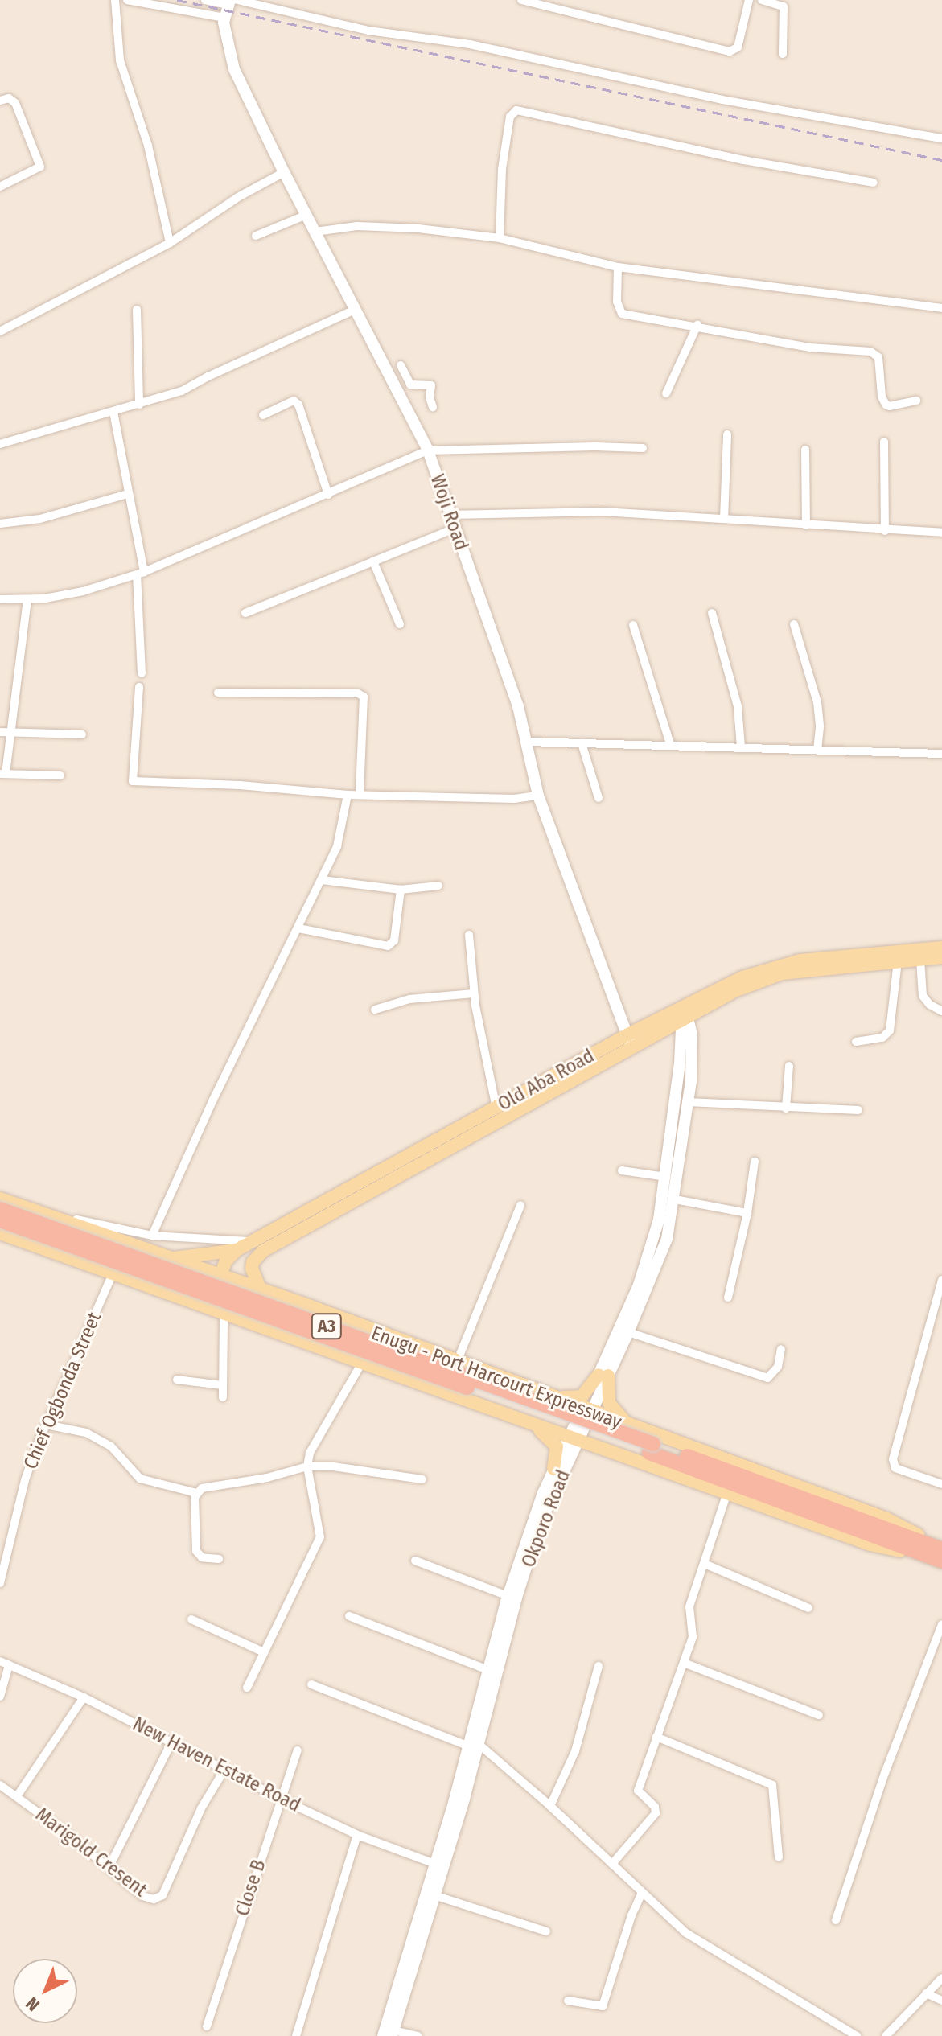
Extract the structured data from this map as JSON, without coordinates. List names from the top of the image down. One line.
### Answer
{"streets":{"highway":["A3","Enugu - Port Harcourt Expressway"],"main road":["Woji Road","Old Aba Road","Okporo Road"],"street":["Chief Ogbonda Street","New Haven Estate Road","Marigold Cresent","Close B"]},"crossings":[["Woji Road","Old Aba Road"],["Old Aba Road","Okporo Road"],["Okporo Road","New Haven Estate Road"],["New Haven Estate Road","Marigold Cresent"],["New Haven Estate Road","Close B"]],"north":"bottom left"}
